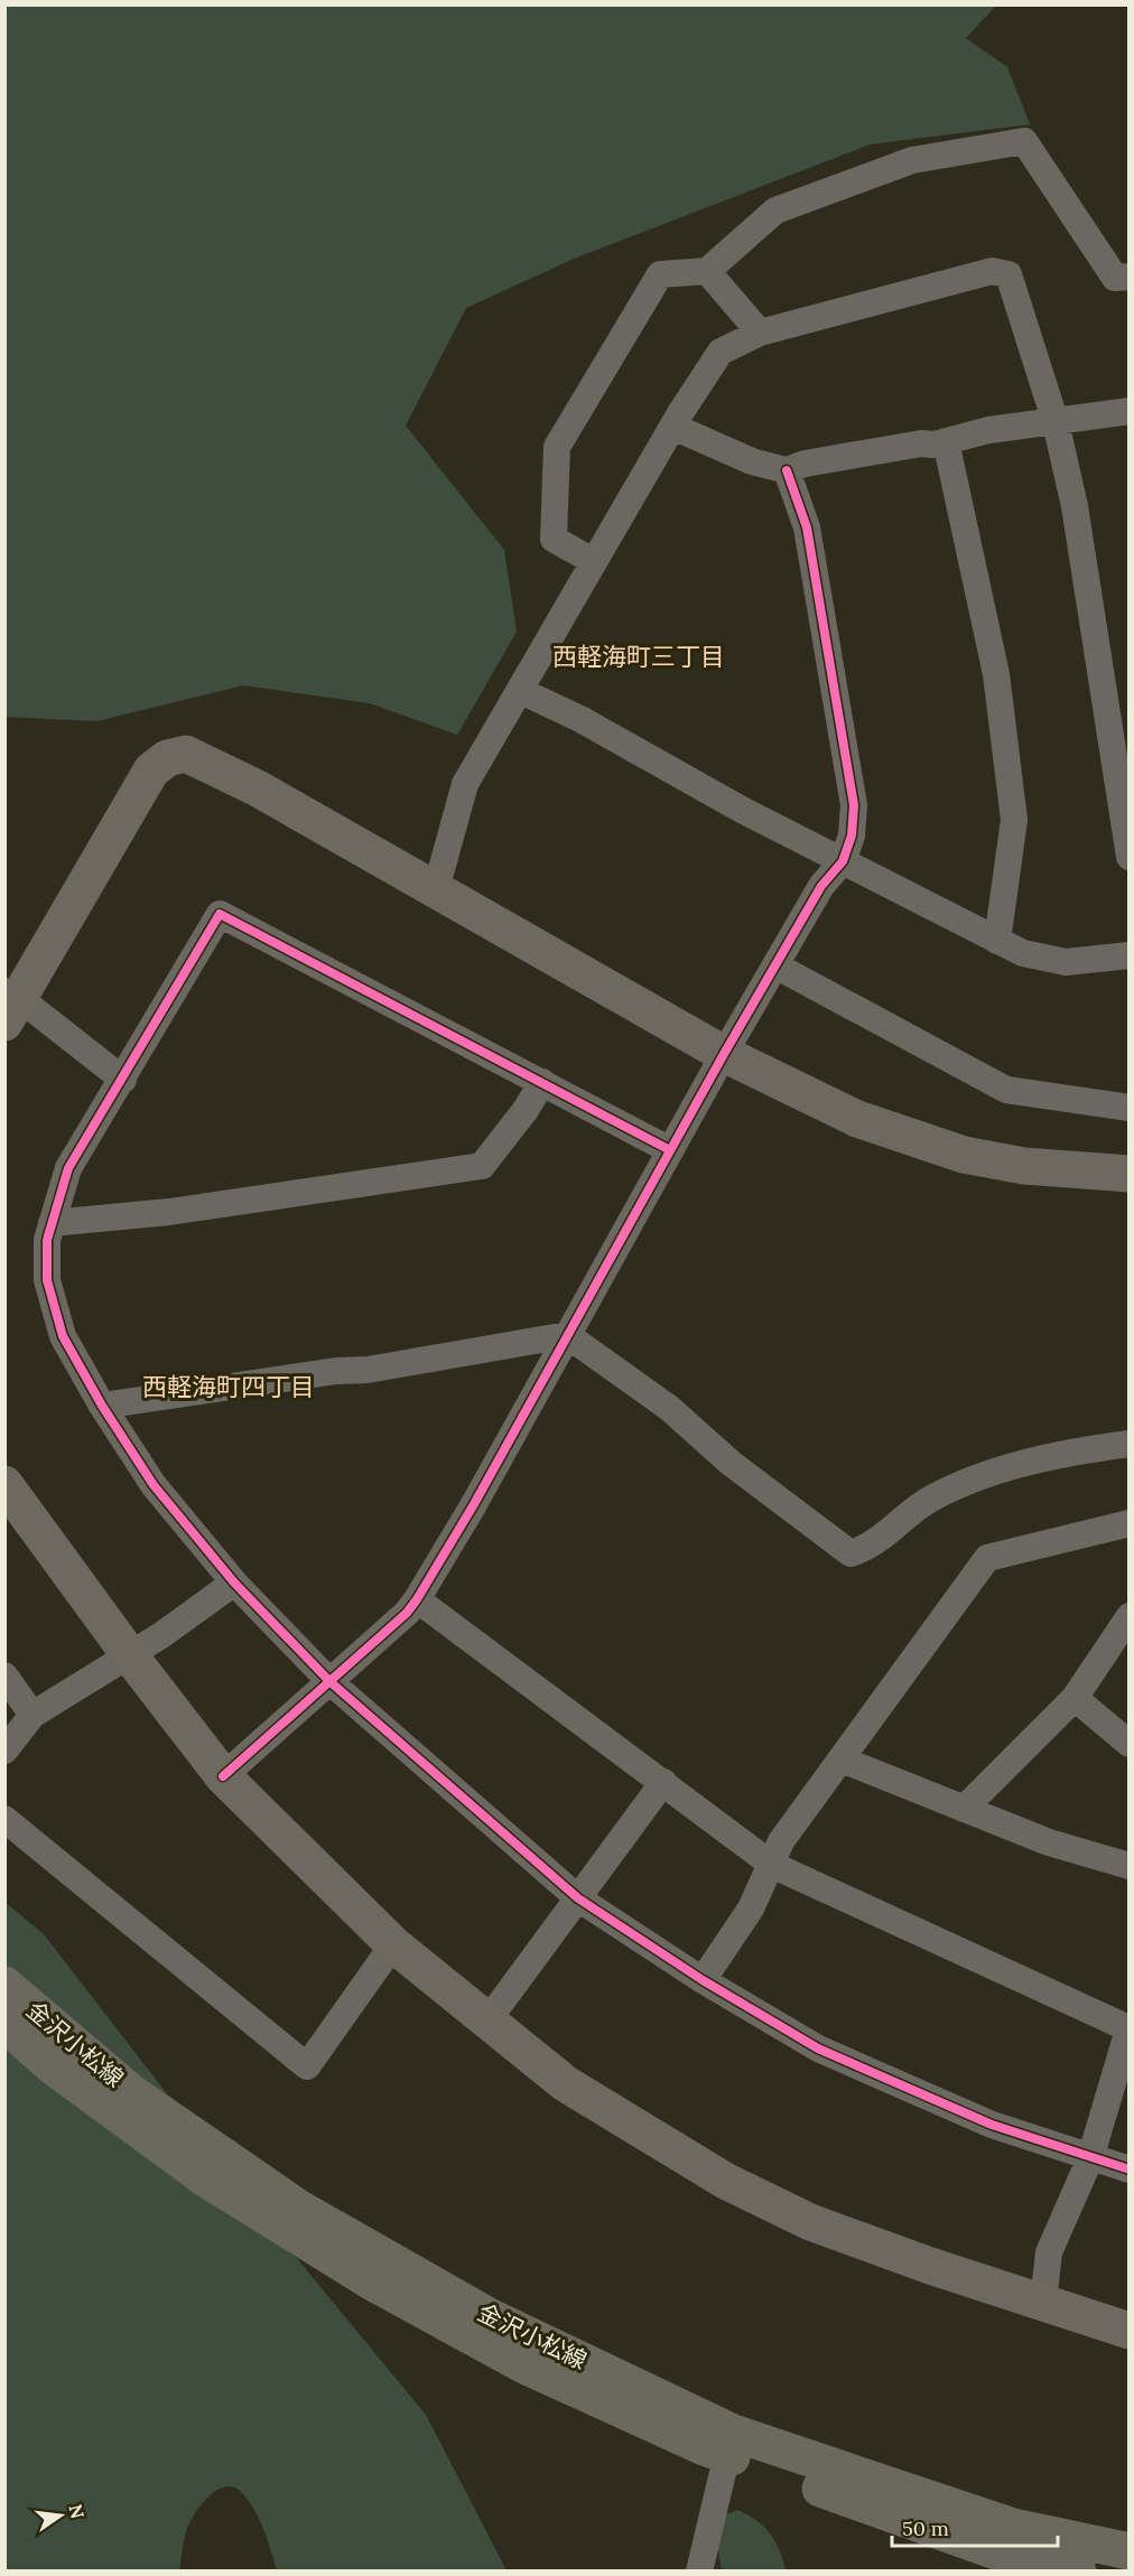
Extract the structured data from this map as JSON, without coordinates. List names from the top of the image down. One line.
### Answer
{"streets":{"main road":["金沢小松線"]},"districts":["西軽海町三丁目","西軽海町四丁目"],"scale_bar":"50 m","north":"right"}
